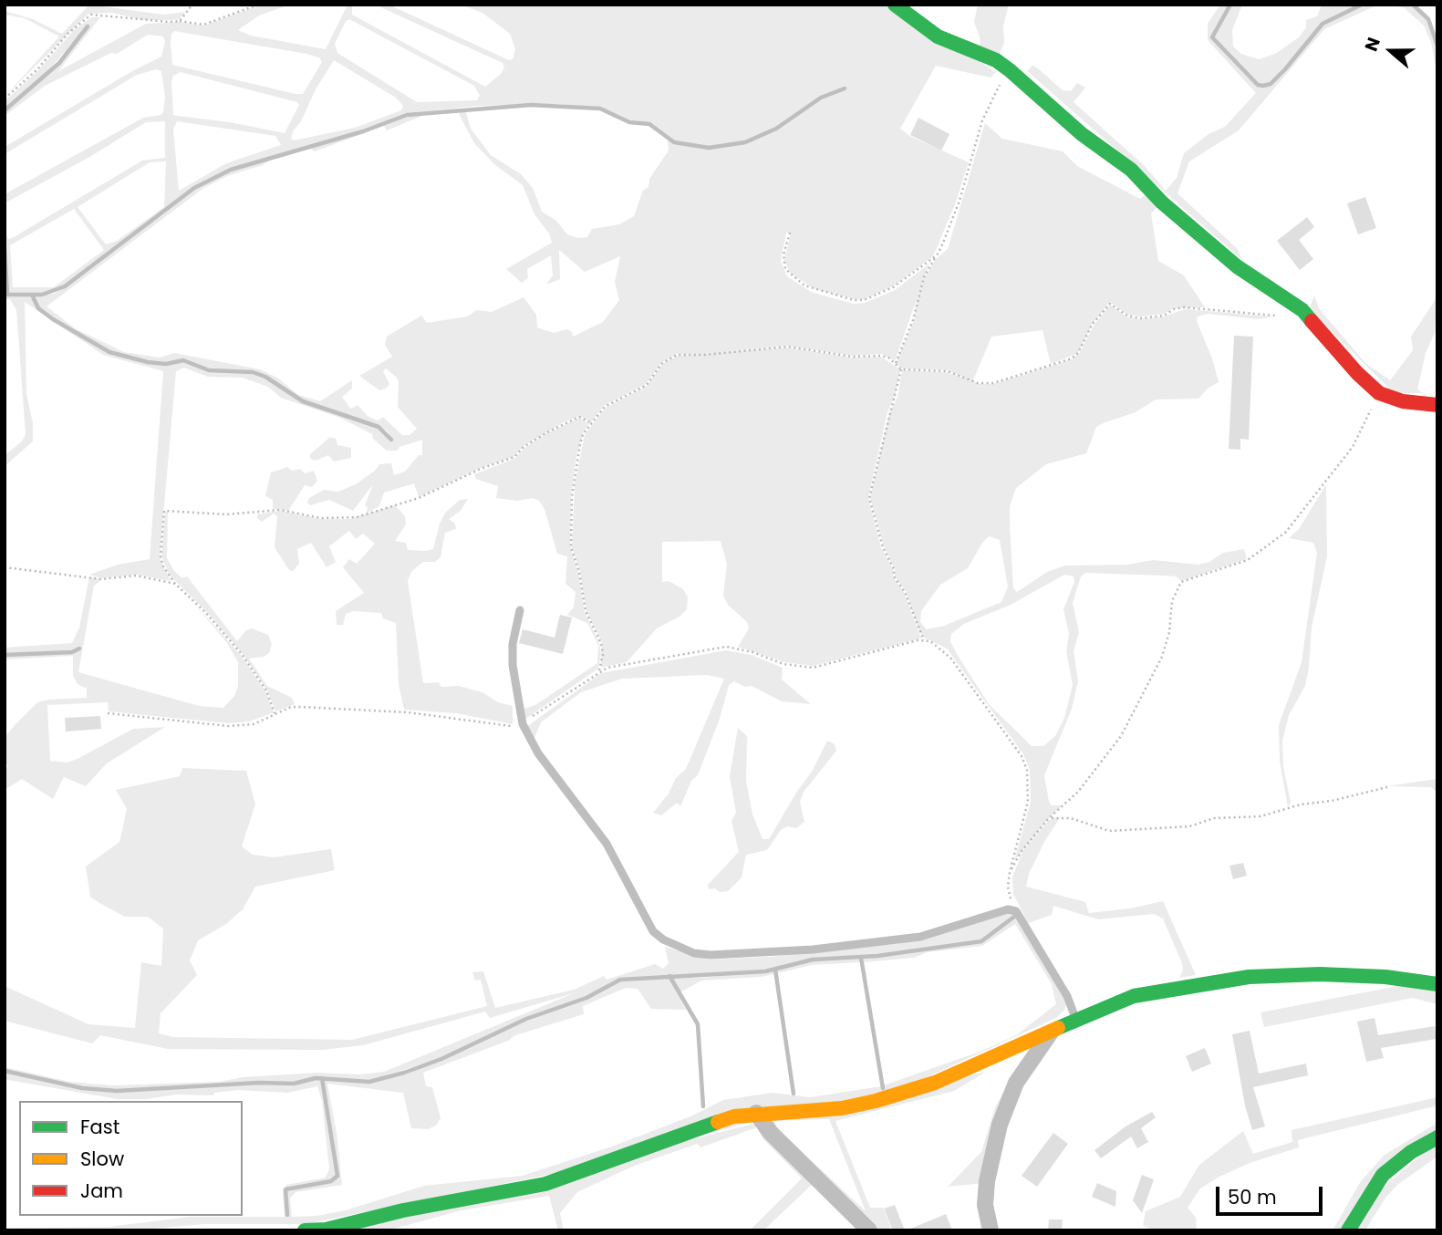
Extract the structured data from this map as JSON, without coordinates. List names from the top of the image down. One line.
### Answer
{"legend":["Fast","Slow","Jam"],"scale_bar":"50 m","north":"left"}
